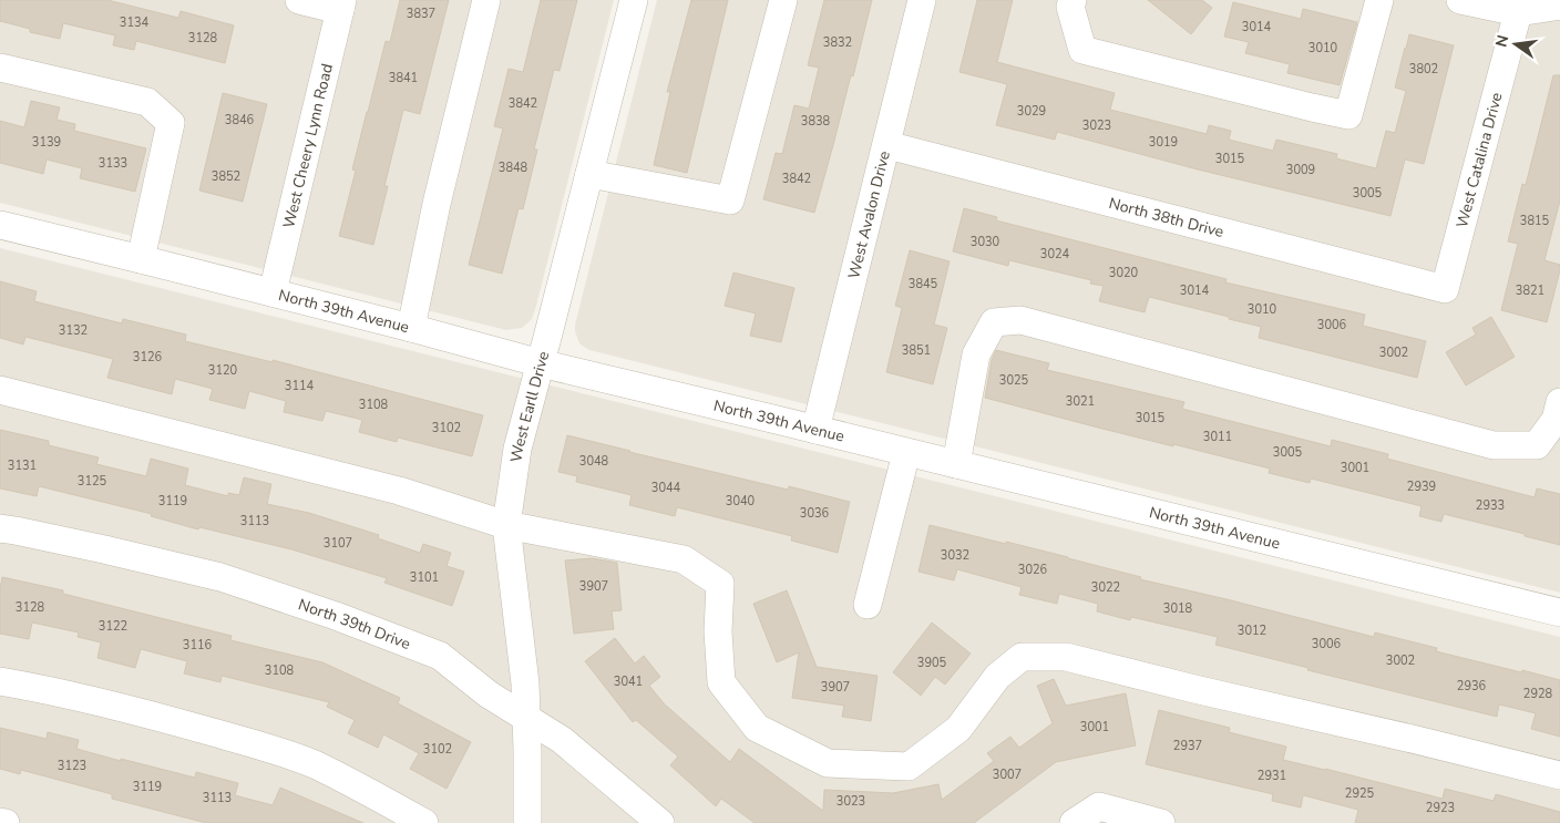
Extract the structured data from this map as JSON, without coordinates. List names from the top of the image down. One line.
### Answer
{"streets":{"street":["West Cheery Lynn Road","West Catalina Drive","West Avalon Drive","North 38th Drive","North 39th Avenue","West Earll Drive","North 39th Drive"]},"crossings":[["West Cheery Lynn Road","North 39th Avenue"],["West Catalina Drive","North 38th Drive"],["West Avalon Drive","North 38th Drive"],["West Avalon Drive","North 39th Avenue"],["North 39th Avenue","West Earll Drive"],["West Earll Drive","North 39th Drive"]],"house_numbers":["3837","3134","3014","3128","3832","3010","3802","3841","3842","3029","3846","3838","3023","3139","3019","3015","3133","3848","3009","3852","3842","3005","3815","3030","3024","3020","3845","3014","3821","3010","3006","3132","3851","3002","3126","3120","3025","3114","3021","3108","3015","3102","3011","3005","3048","3131","3001","3125","2939","3044","3119","3040","2933","3036","3113","3107","3032","3026","3101","3907","3022","3128","3018","3122","3012","3006","3116","3002","3905","3108","3041","2936","3907","2928","3001","2937","3102","3123","3007","2931","3119","2925","3113","3023","2923"],"north":"left"}
